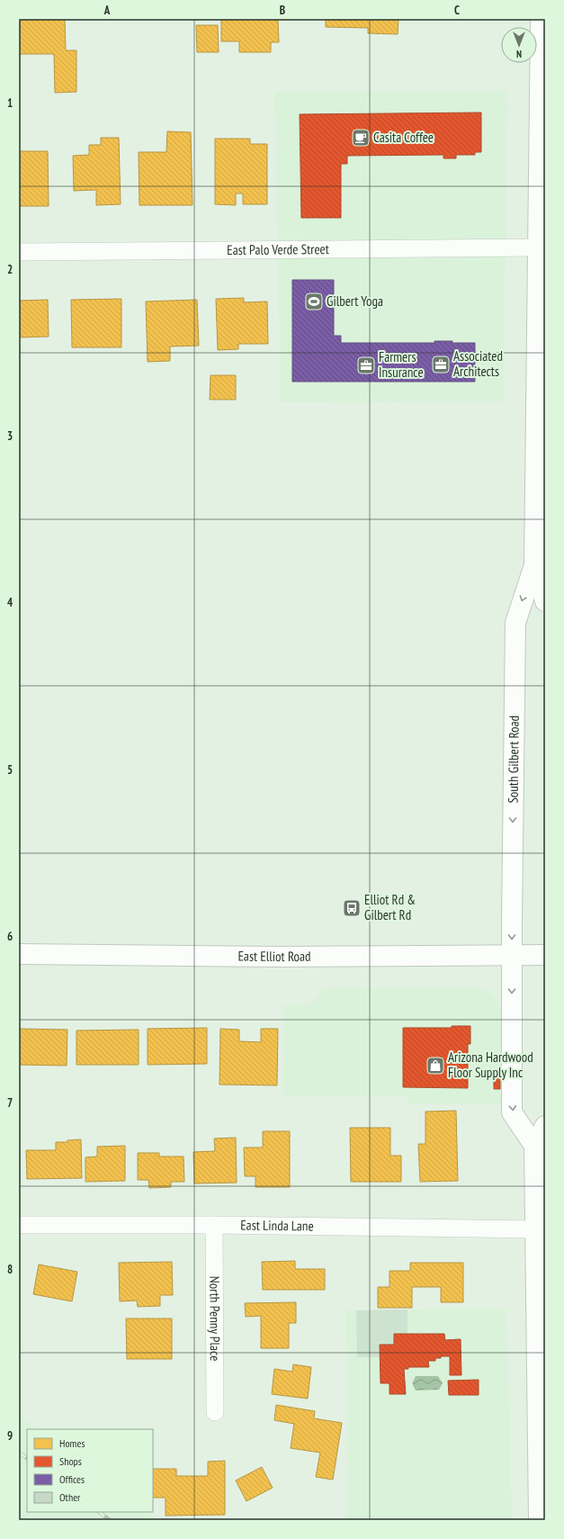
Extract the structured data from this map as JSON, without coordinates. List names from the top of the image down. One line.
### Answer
{"streets":{"main road":["South Gilbert Road","East Elliot Road"],"street":["East Palo Verde Street","East Linda Lane","North Penny Place"]},"crossings":[["East Palo Verde Street","South Gilbert Road"],["South Gilbert Road","East Elliot Road"],["East Linda Lane","North Penny Place"]],"one_way":["South Gilbert Road"],"places":{"cafe":["Casita Coffee"],"sports":["Gilbert Yoga"],"office":["Associated Architects","Farmers Insurance"],"bus stop":["Elliot Rd & Gilbert Rd"],"shop":["Arizona Hardwood Floor Supply Inc"]},"legend":["Homes","Shops","Offices","Other"],"north":"bottom","grid":{"columns":["A","B","C"],"rows":["1","2","3","4","5","6","7","8","9"]}}
